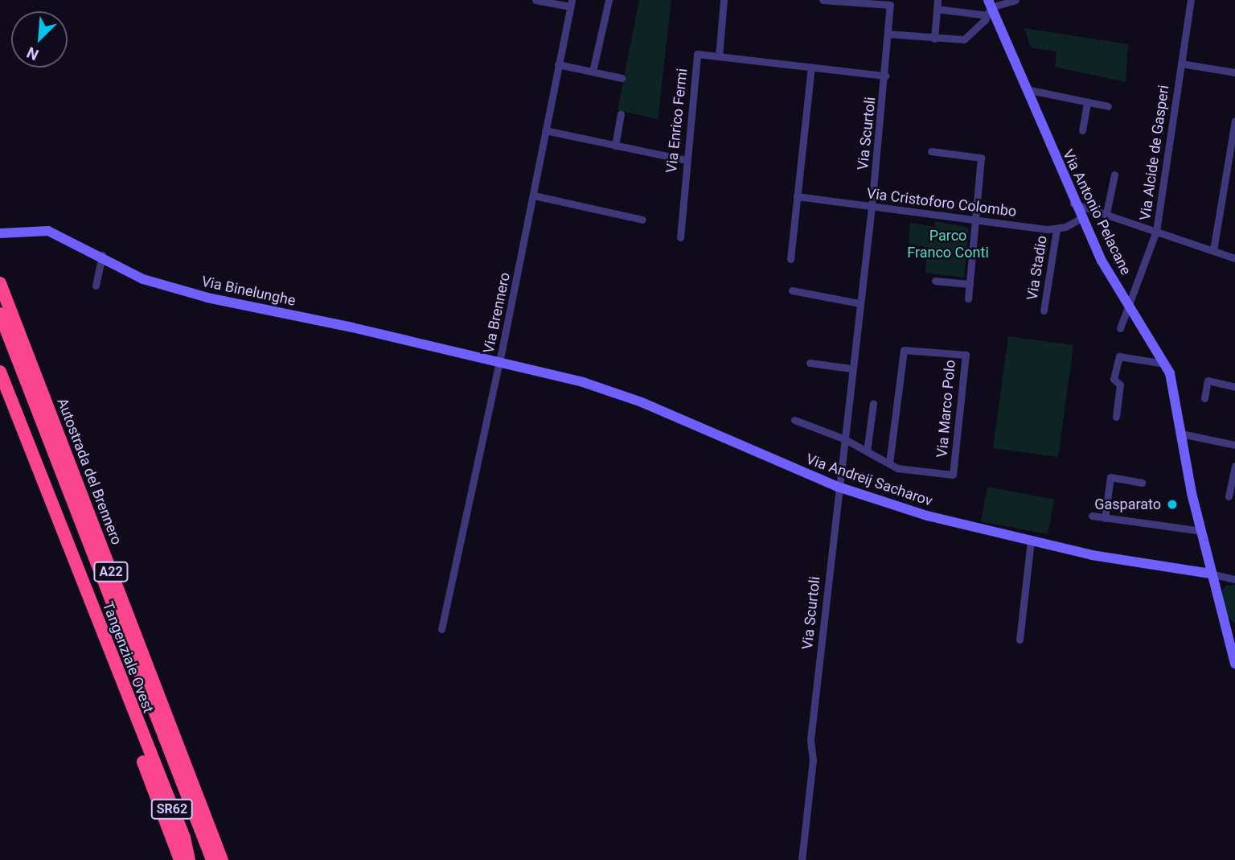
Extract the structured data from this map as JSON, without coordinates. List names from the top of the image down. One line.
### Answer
{"streets":{"highway":["Autostrada del Brennero","A22","Tangenziale Ovest","SR62"],"street":["Via Enrico Fermi","Via Scurtoli","Via Alcide de Gasperi","Via Cristoforo Colombo","Via Antonio Pelacane","Via Stadio","Via Binelunghe","Via Brennero","Via Marco Polo","Via Andreij Sacharov"]},"crossings":[["Via Enrico Fermi","Via Scurtoli"],["Via Scurtoli","Via Cristoforo Colombo"],["Via Scurtoli","Via Marco Polo"],["Via Scurtoli","Via Andreij Sacharov"],["Via Alcide de Gasperi","Via Antonio Pelacane"],["Via Cristoforo Colombo","Via Stadio"],["Via Antonio Pelacane","Via Andreij Sacharov"],["Via Binelunghe","Via Brennero"],["Via Binelunghe","Via Andreij Sacharov"],["Via Brennero","Via Andreij Sacharov"]],"parks":["Parco Franco Conti"],"places":["Gasparato"],"north":"bottom left"}
